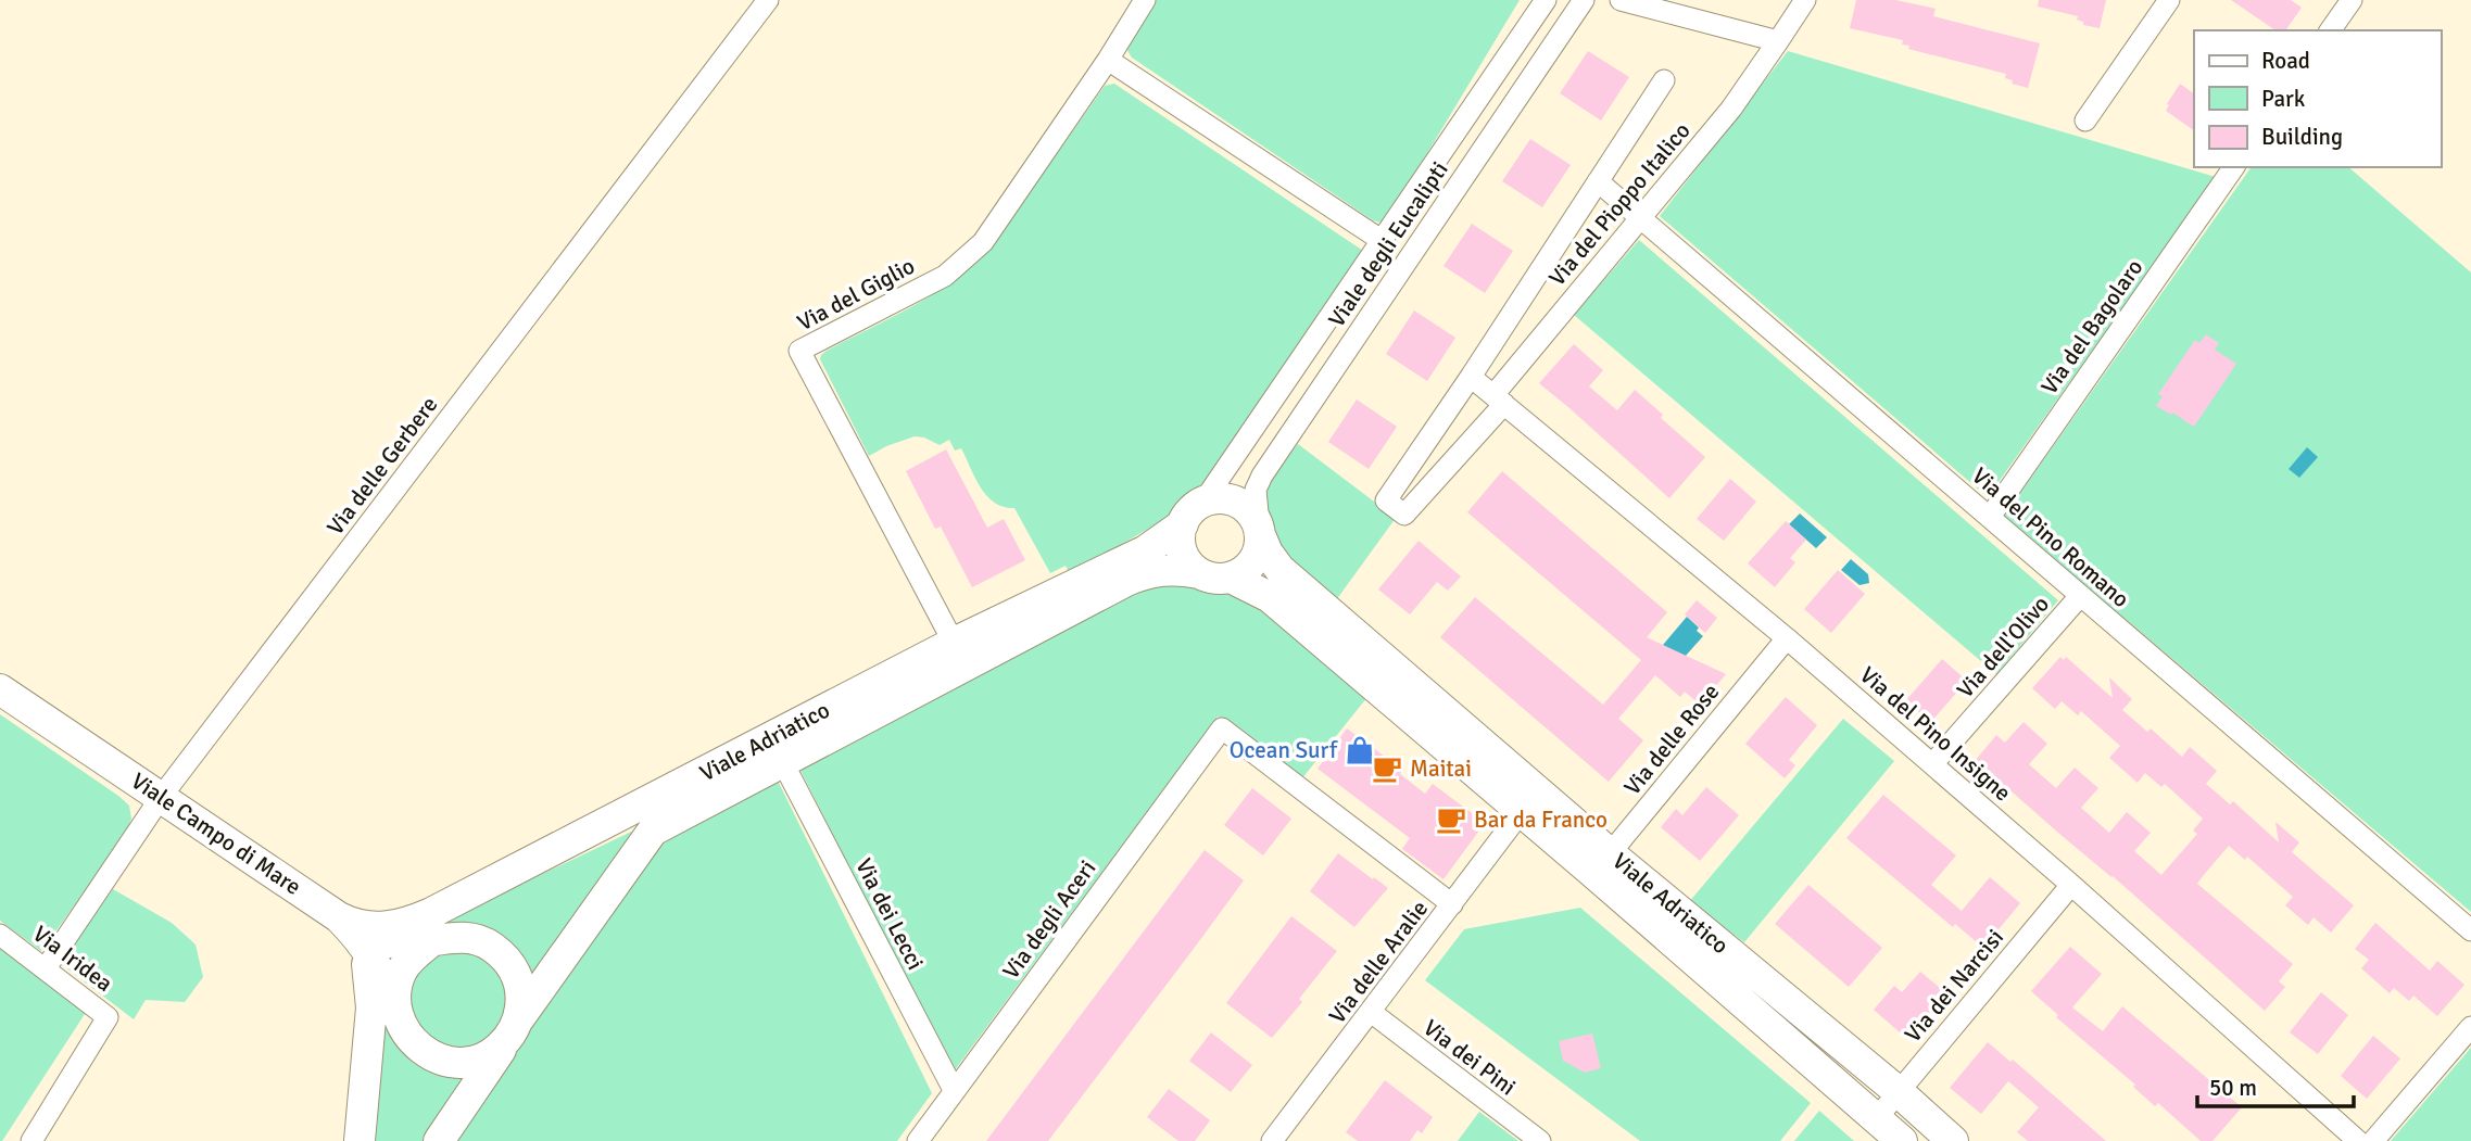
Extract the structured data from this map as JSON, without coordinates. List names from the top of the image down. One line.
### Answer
{"streets":{"street":["Via del Pioppo Italico","Viale degli Eucalipti","Via del Giglio","Via del Bagolaro","Via delle Gerbere","Via del Pino Romano","Via dell'Olivo","Via del Pino Insigne","Via delle Rose","Viale Adriatico","Viale Campo di Mare","Via dei Lecci","Via degli Aceri","Via Iridea","Via delle Aralie","Via dei Narcisi","Via dei Pini"]},"crossings":[["Via del Pioppo Italico","Via del Pino Romano"],["Via del Pioppo Italico","Via del Pino Insigne"],["Viale degli Eucalipti","Viale Adriatico"],["Via del Giglio","Viale Adriatico"],["Via del Bagolaro","Via del Pino Romano"],["Via delle Gerbere","Viale Campo di Mare"],["Via delle Gerbere","Via Iridea"],["Via del Pino Romano","Via dell'Olivo"],["Via dell'Olivo","Via del Pino Insigne"],["Via del Pino Insigne","Via delle Rose"],["Via del Pino Insigne","Via dei Narcisi"],["Via delle Rose","Viale Adriatico"],["Viale Adriatico","Viale Campo di Mare"],["Viale Adriatico","Via dei Lecci"],["Viale Adriatico","Via delle Aralie"],["Viale Adriatico","Via dei Narcisi"],["Via dei Lecci","Via degli Aceri"],["Via degli Aceri","Via delle Aralie"],["Via delle Aralie","Via dei Pini"]],"places":{"shop":["Ocean Surf"],"cafe":["Maitai","Bar da Franco"]},"legend":["Road","Park","Building"],"scale_bar":"50 m"}
